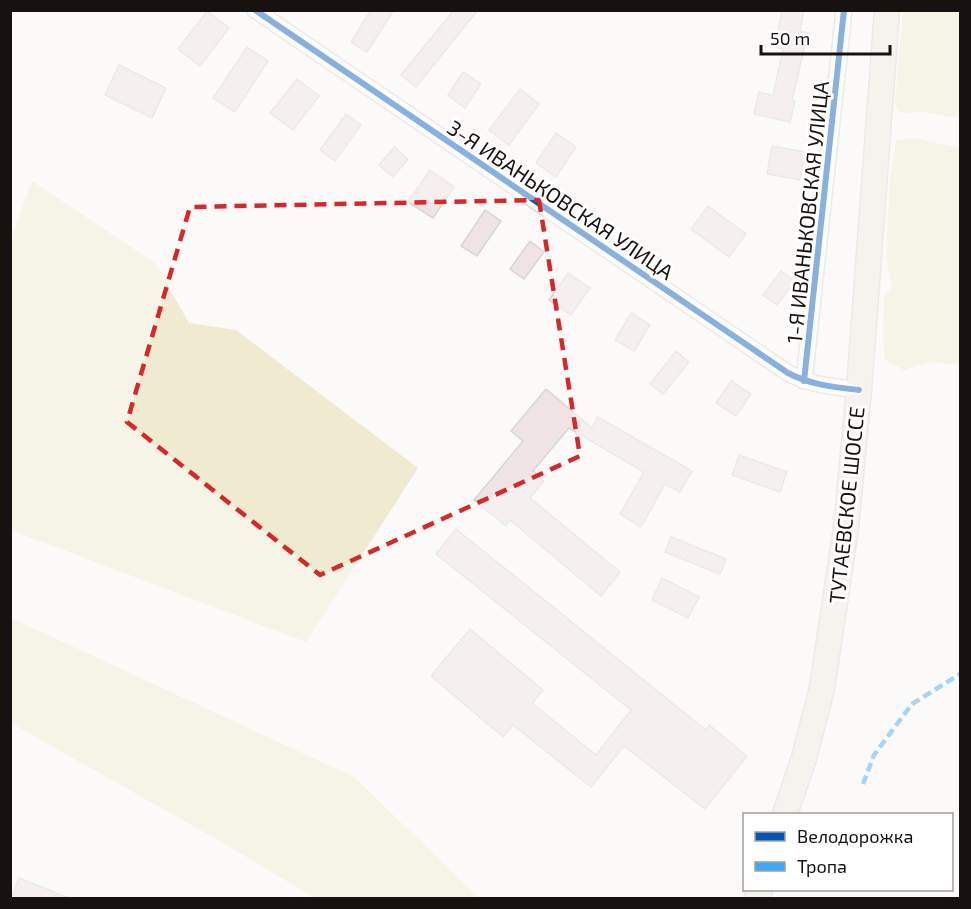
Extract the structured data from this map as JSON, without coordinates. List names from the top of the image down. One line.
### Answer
{"streets":{"main road":["ТУТАЕВСКОЕ ШОССЕ"],"street":["3-Я ИВАНЬКОВСКАЯ УЛИЦА","1-Я ИВАНЬКОВСКАЯ УЛИЦА"]},"crossings":[["3-Я ИВАНЬКОВСКАЯ УЛИЦА","1-Я ИВАНЬКОВСКАЯ УЛИЦА"],["3-Я ИВАНЬКОВСКАЯ УЛИЦА","ТУТАЕВСКОЕ ШОССЕ"]],"legend":["Велодорожка","Тропа"],"scale_bar":"50 m"}
